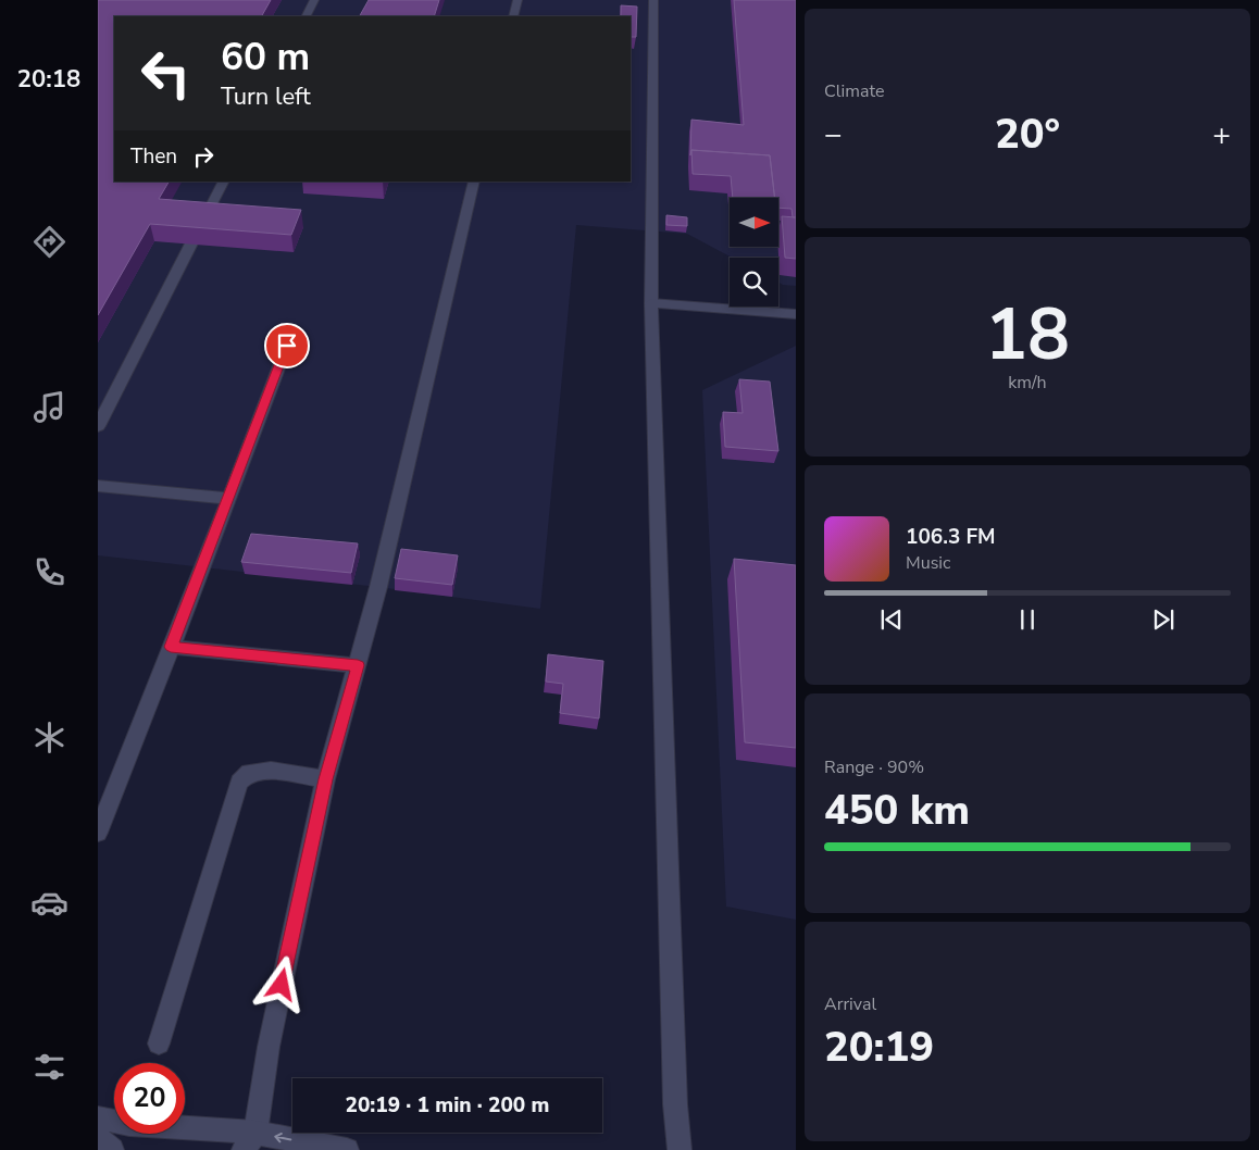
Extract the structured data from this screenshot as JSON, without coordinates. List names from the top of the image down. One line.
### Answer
{"north":"right","page":{"tabs":"20:18","tile":["Climate",["18","km/h"],["Range · 90%","450 km"],["Arrival","20:19"]],"turn":["60 m","Turn left"],"heat":["−","20°","+"],"then":"Then","song":["106.3 FM","Music"],"limit":"20","trip":"20:19 · 1 min · 200 m"}}
